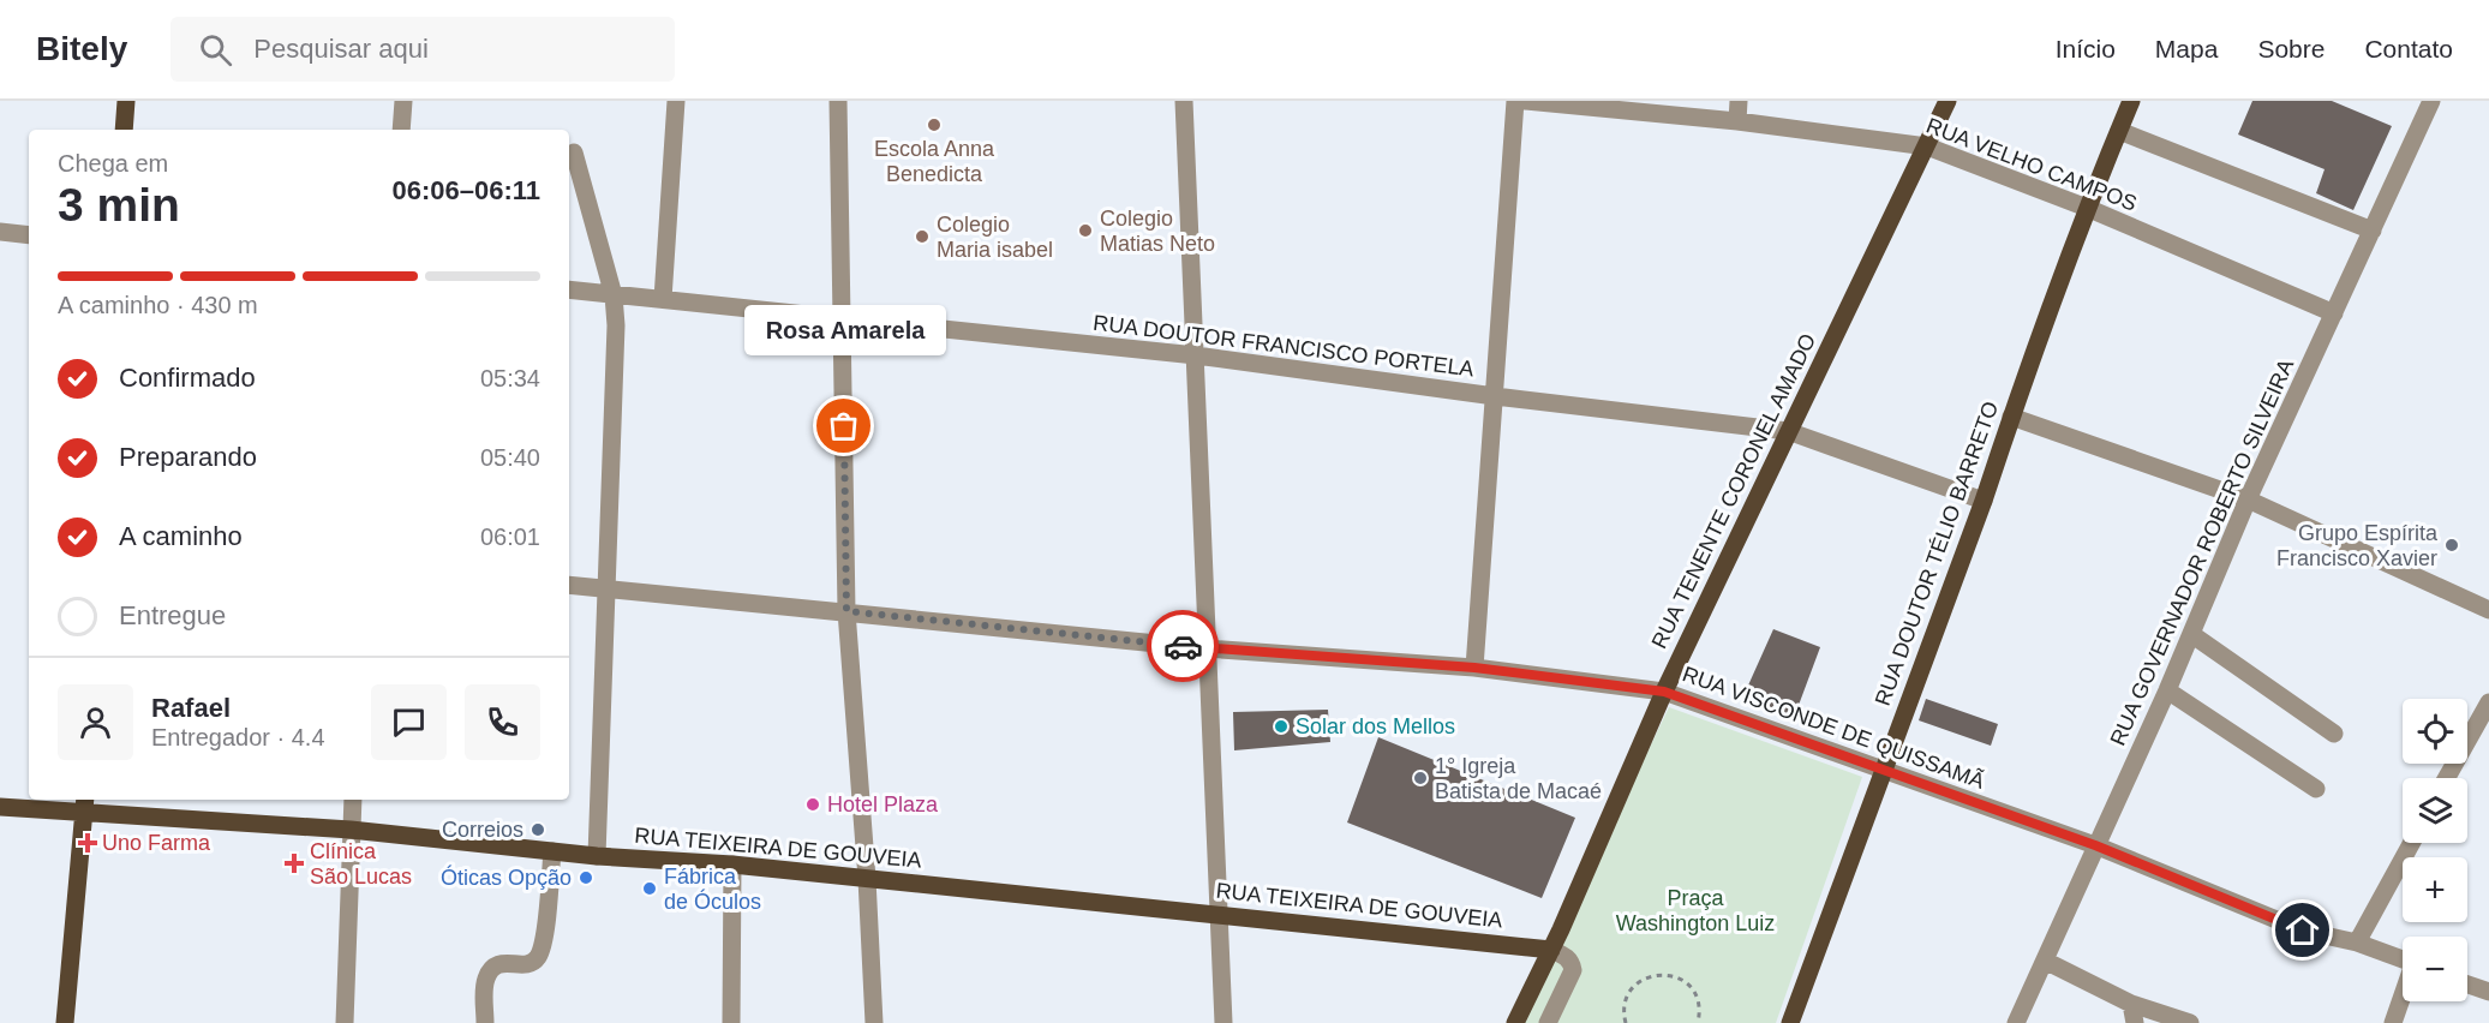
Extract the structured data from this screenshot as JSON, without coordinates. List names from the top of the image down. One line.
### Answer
{"streets":{"main road":["RUA TENENTE CORONEL AMADO","RUA DOUTOR TÉLIO BARRETO","RUA TEIXEIRA DE GOUVEIA"],"street":["RUA VELHO CAMPOS","RUA DOUTOR FRANCISCO PORTELA","RUA GOVERNADOR ROBERTO SILVEIRA","RUA VISCONDE DE QUISSAMÃ"]},"crossings":[["RUA VELHO CAMPOS","RUA TENENTE CORONEL AMADO"],["RUA VELHO CAMPOS","RUA GOVERNADOR ROBERTO SILVEIRA"],["RUA VELHO CAMPOS","RUA DOUTOR TÉLIO BARRETO"],["RUA DOUTOR FRANCISCO PORTELA","RUA TENENTE CORONEL AMADO"],["RUA DOUTOR FRANCISCO PORTELA","RUA DOUTOR TÉLIO BARRETO"],["RUA TENENTE CORONEL AMADO","RUA VISCONDE DE QUISSAMÃ"],["RUA TENENTE CORONEL AMADO","RUA TEIXEIRA DE GOUVEIA"],["RUA GOVERNADOR ROBERTO SILVEIRA","RUA VISCONDE DE QUISSAMÃ"],["RUA DOUTOR TÉLIO BARRETO","RUA VISCONDE DE QUISSAMÃ"]],"parks":["Praça Washington Luiz"],"places":{"other":["Escola Anna Benedicta","Colegio Matias Neto","Colegio Maria isabel","Rosa Amarela","Grupo Espírita Francisco Xavier","Solar dos Mellos","1° Igreja Batista de Macaé","Hotel Plaza","Correios","Óticas Opção","Fábrica de Óculos"],"health":["Uno Farma","Clínica São Lucas"]},"page":{"header":"Bitely","search":"Pesquisar aqui","nav":["Início","Mapa","Sobre","Contato"],"heading":["3 min","Chega em","06:06–06:11"],"panel":["Rafael","Entregador · 4.4"],"bar":"A caminho · 430 m","bubble":"Rosa Amarela","list":[["Confirmado","05:34"],["Preparando","05:40"],["A caminho","06:01"],"Entregue"],"map_buttons":["+","−"]}}
